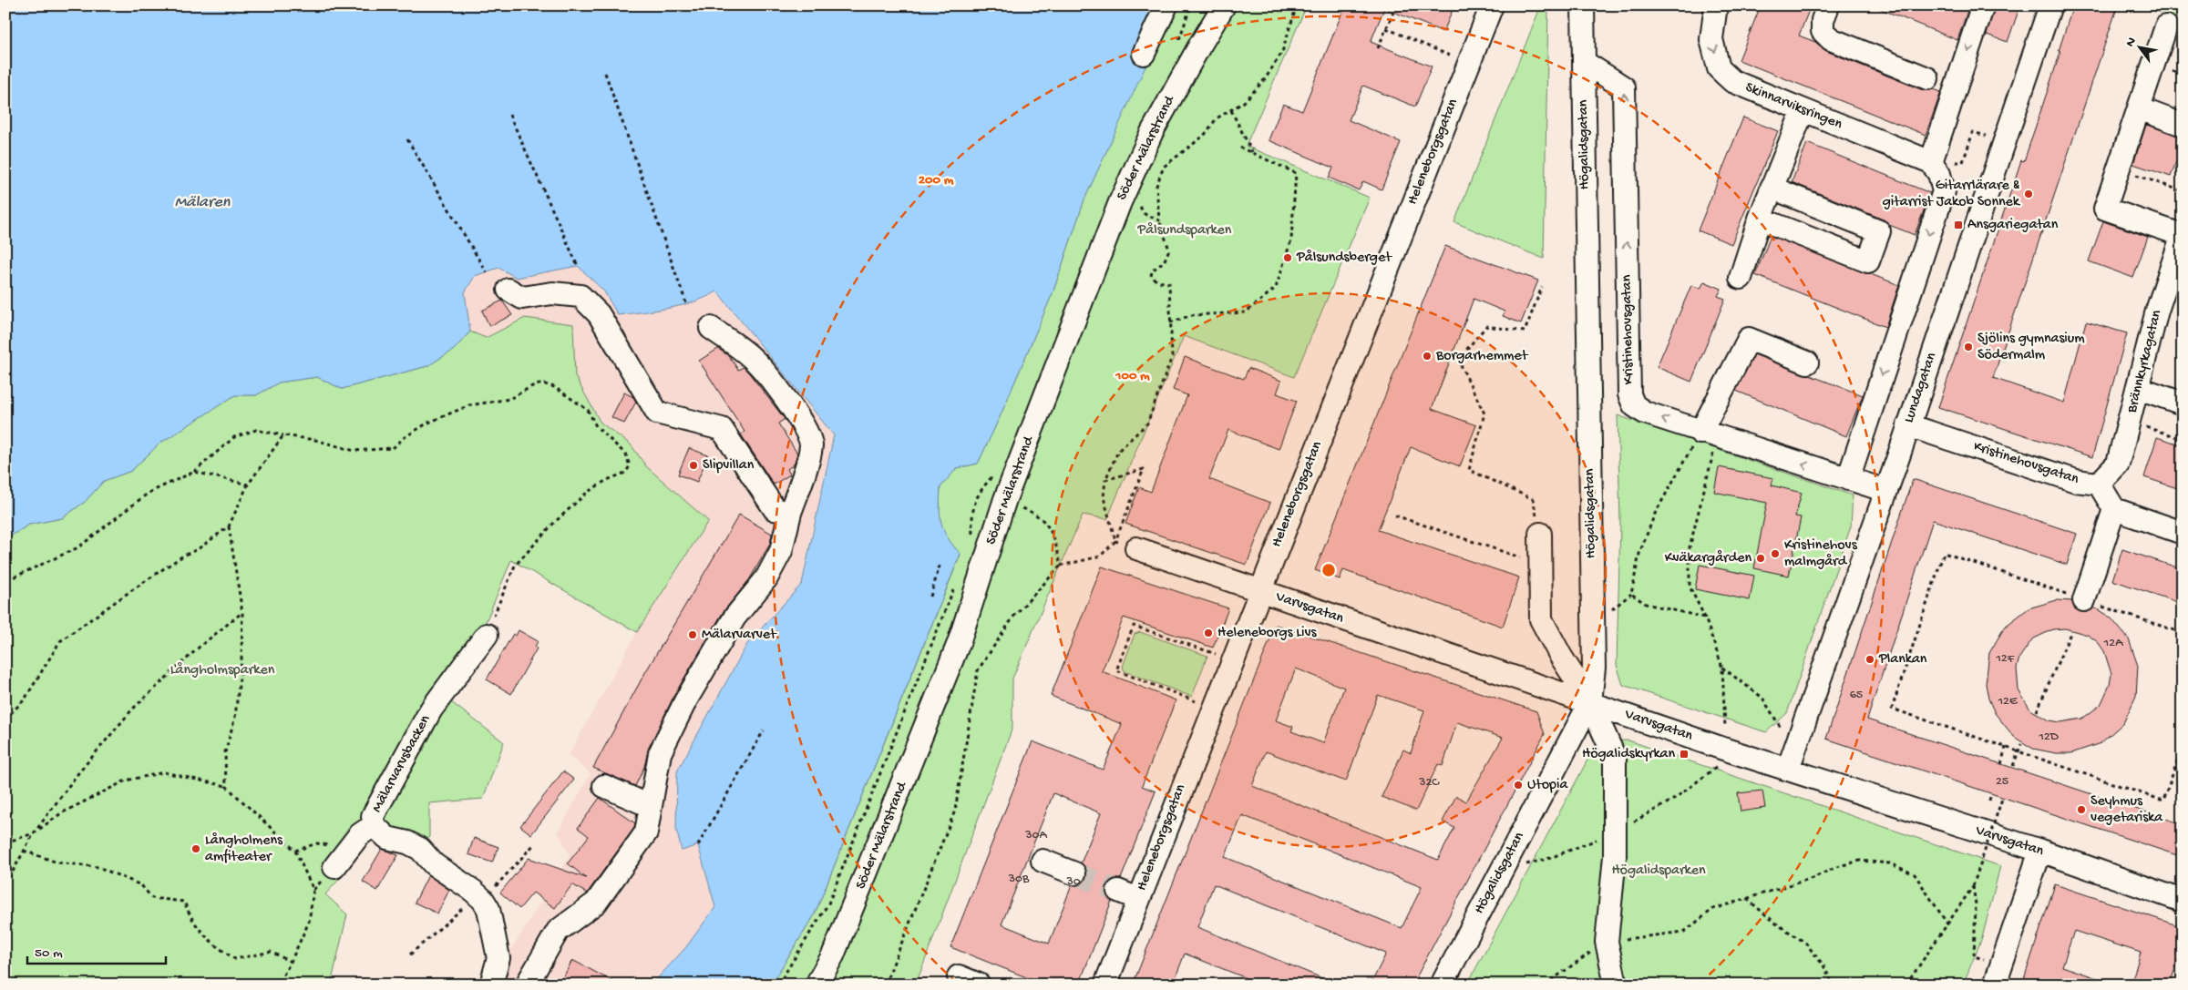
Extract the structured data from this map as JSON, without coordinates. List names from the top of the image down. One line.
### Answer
{"streets":{"street":["Skinnarviksringen","Högalidsgatan","Söder Mälarstrand","Heleneborgsgatan","Kristinehovsgatan","Brännkyrkagatan","Lundagatan","Varvsgatan","Mälarvarvsbacken"]},"crossings":[["Högalidsgatan","Kristinehovsgatan"],["Högalidsgatan","Varvsgatan"],["Heleneborgsgatan","Varvsgatan"],["Kristinehovsgatan","Brännkyrkagatan"],["Kristinehovsgatan","Lundagatan"],["Lundagatan","Varvsgatan"]],"one_way":["Skinnarviksringen","Kristinehovsgatan"],"water":["Mälaren"],"parks":["Pålsundsparken","Långholmsparken","Högalidsparken"],"places":{"other":["Gitarrlärare & gitarrist Jakob Sonnek","Pålsundsberget","Sjölins gymnasium Södermalm","Borgarhemmet","Slipvillan","Kristinehovs malmgård","Kväkargården","Heleneborgs Livs","Mälarvarvet","Plankan","Utopia","Seyhmus vegetariska","Långholmens amfiteater"],"transit":["Ansgariegatan","Högalidskyrkan"]},"house_numbers":["12A","12F","65","12E","12D","25","32C","30A","30B","30"],"scale_bar":"50 m","north":"top left","rings":["200 m","100 m"]}
